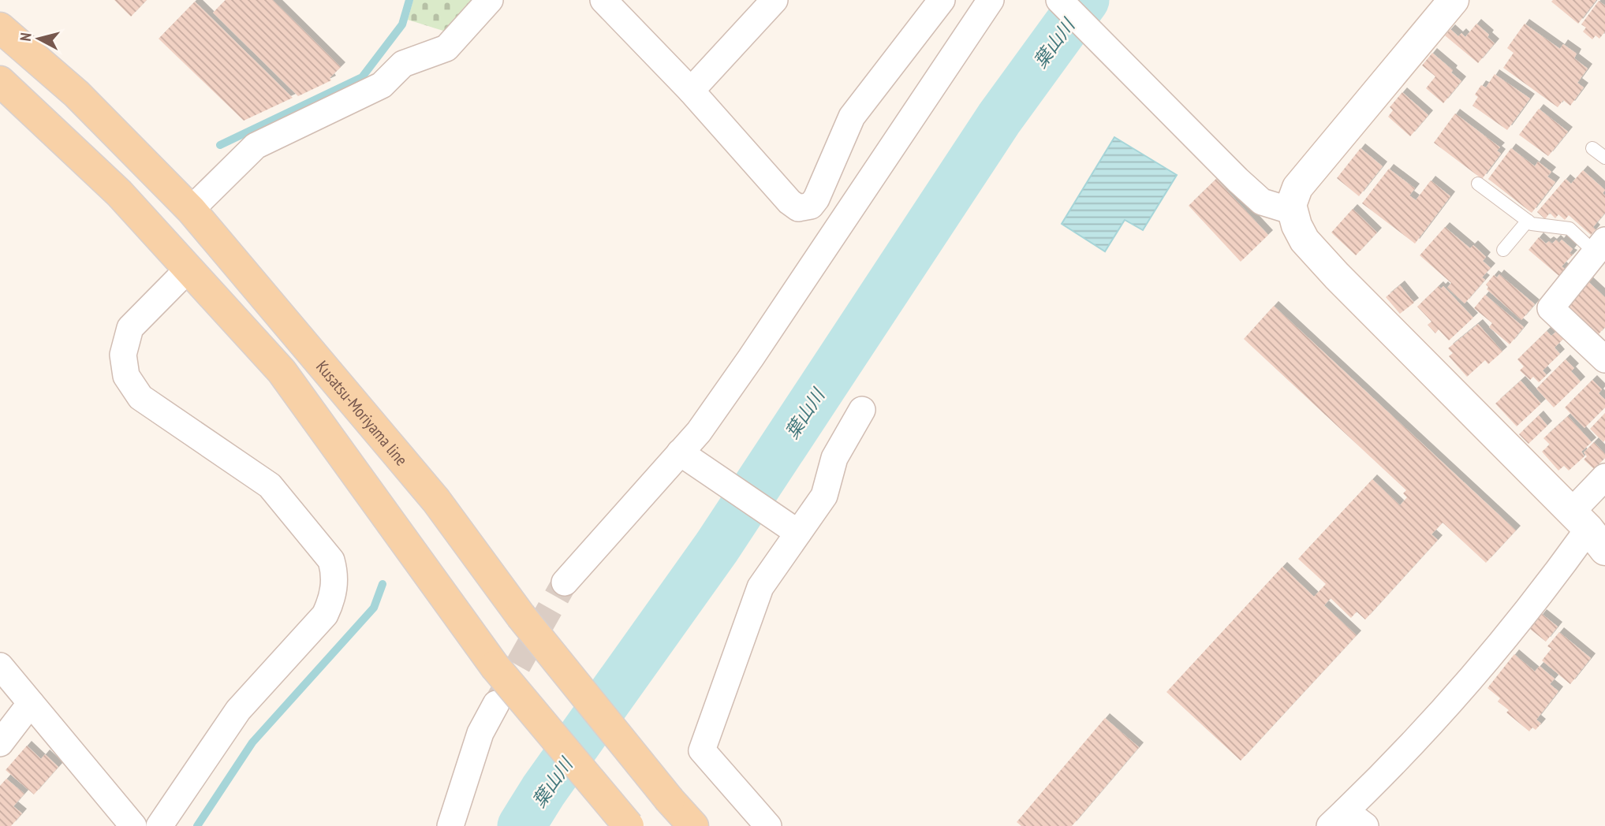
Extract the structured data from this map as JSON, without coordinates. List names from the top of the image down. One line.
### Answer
{"streets":{"main road":["Kusatsu-Moriyama line"]},"water":["葉山川"],"north":"left"}
